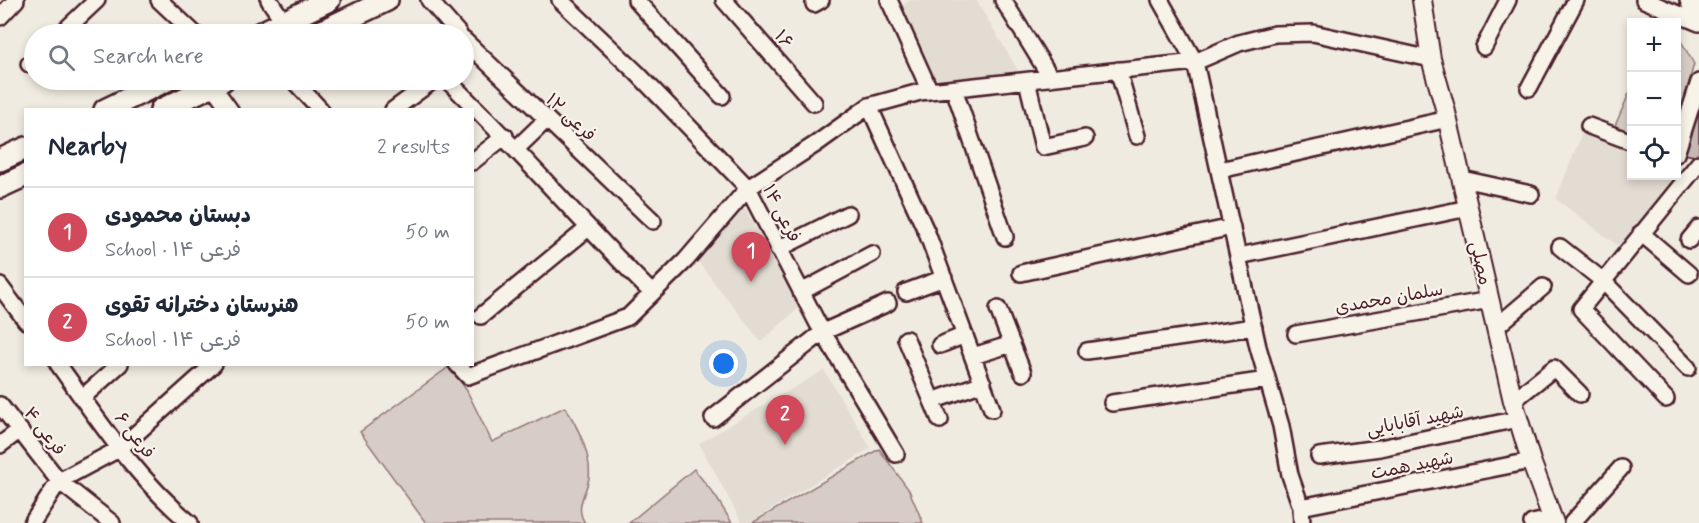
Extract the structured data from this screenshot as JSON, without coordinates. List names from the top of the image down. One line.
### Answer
{"streets":{"street":["۱۶","فرعی ۱۲","فرعی ۱۴","مصلی","سلمان محمدی","شهید آقابابایی","فرعی ۴","فرعی ۶","شهید همت"]},"crossings":[["مصلی","سلمان محمدی"],["مصلی","شهید آقابابایی"],["مصلی","شهید همت"]],"page":{"map_buttons":["+","−"],"search":"Search here","heading":["Nearby","2 results"],"list":[{"mark":"1","name":"دبستان محمودی","note":"School · فرعی ۱۴","value":"50 m"},{"mark":"2","name":"هنرستان دخترانه تقوی","note":"School · فرعی ۱۴","value":"50 m"}],"pins":["1","2"]}}
